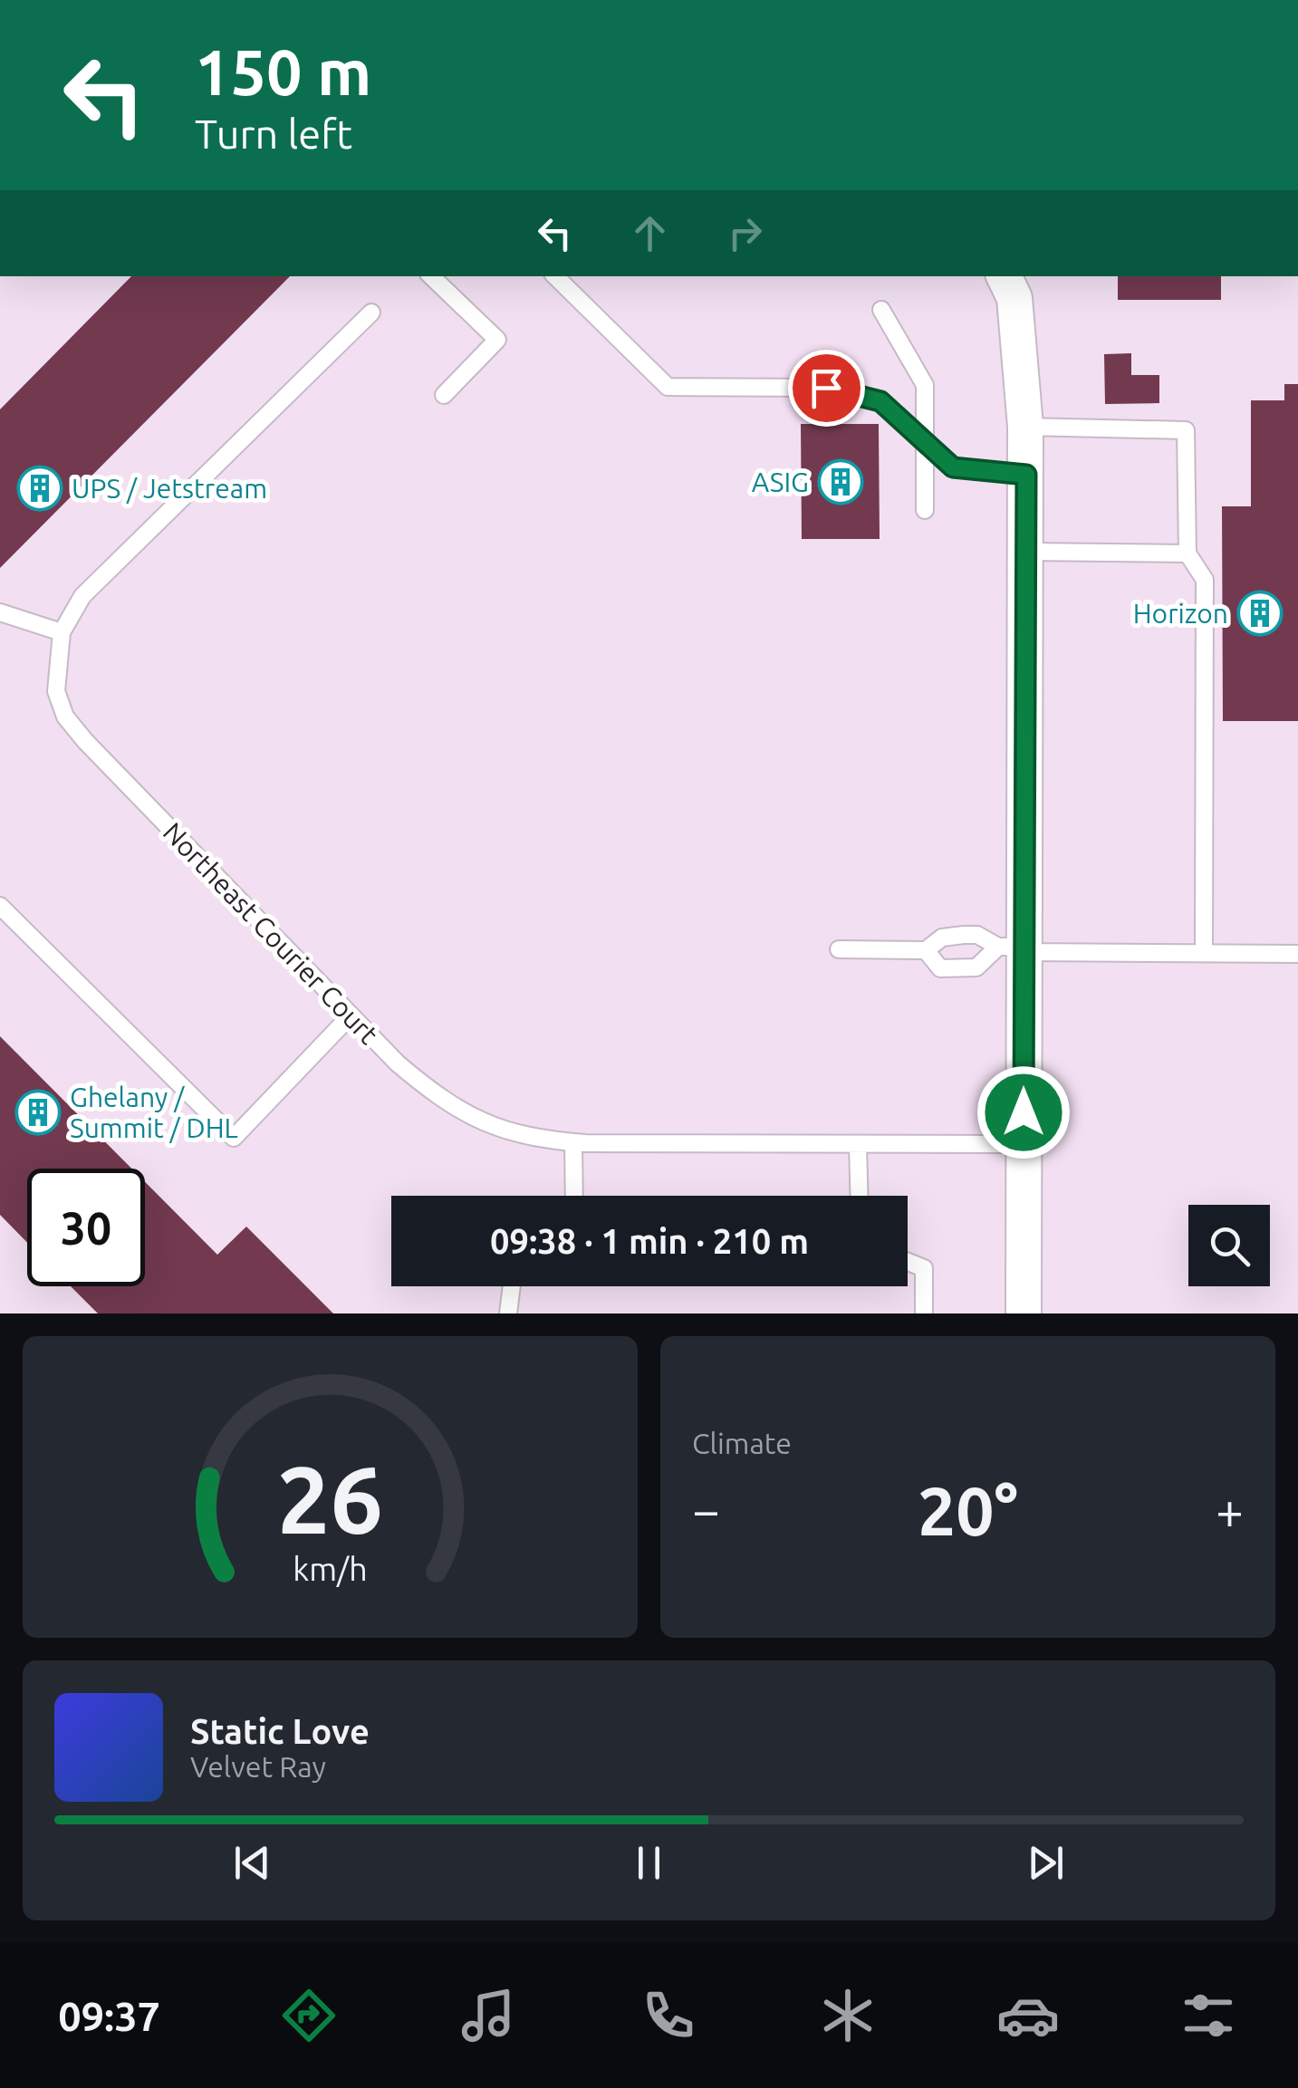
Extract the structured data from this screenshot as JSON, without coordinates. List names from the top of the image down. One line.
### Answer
{"streets":{"lane":["Northeast Courier Court"]},"places":{"building":["ASIG","UPS / Jetstream","Horizon","Ghelany / Summit / DHL"]},"page":{"turn":["150 m","Turn left"],"limit":"30","trip":"09:38 · 1 min · 210 m","tile":"Climate","heat":["−","20°","+"],"song":["Static Love","Velvet Ray"],"tabs":"09:37","gauge":["26","km/h"]}}
